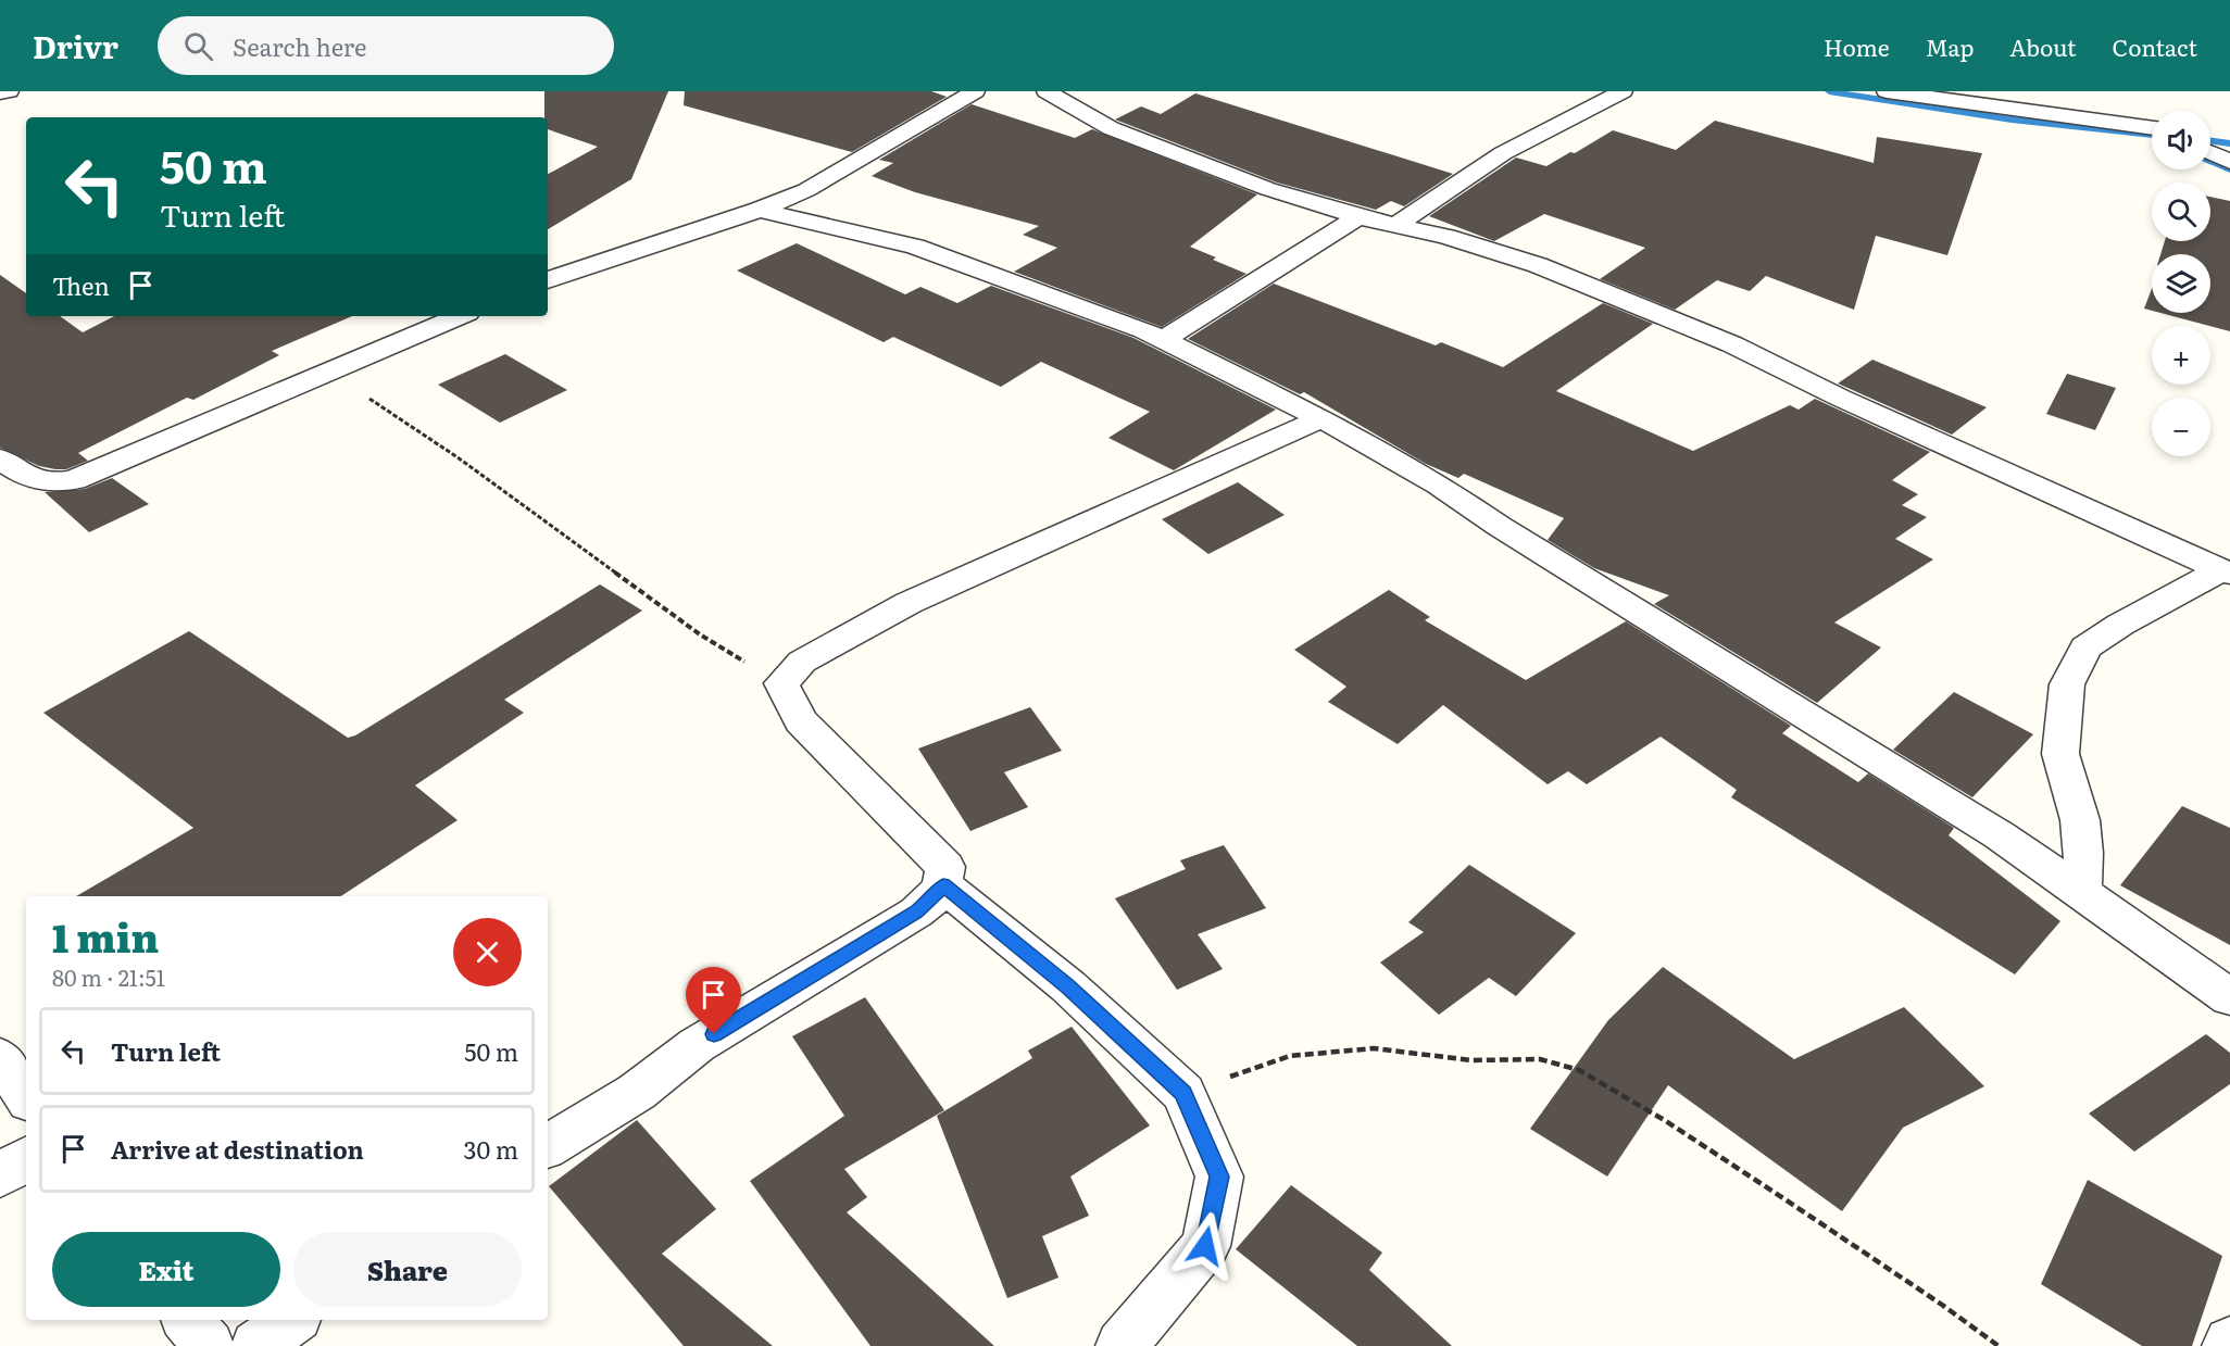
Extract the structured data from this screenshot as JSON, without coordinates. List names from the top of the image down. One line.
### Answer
{"page":{"header":"Drivr","search":"Search here","nav":["Home","Map","About","Contact"],"map_buttons":["+","−"],"turn":["50 m","Turn left"],"then":"Then","heading":["1 min","80 m · 21:51"],"list":[{"name":"Turn left","value":"50 m"},{"name":"Arrive at destination","value":"30 m"}],"buttons":["Exit","Share"]}}
